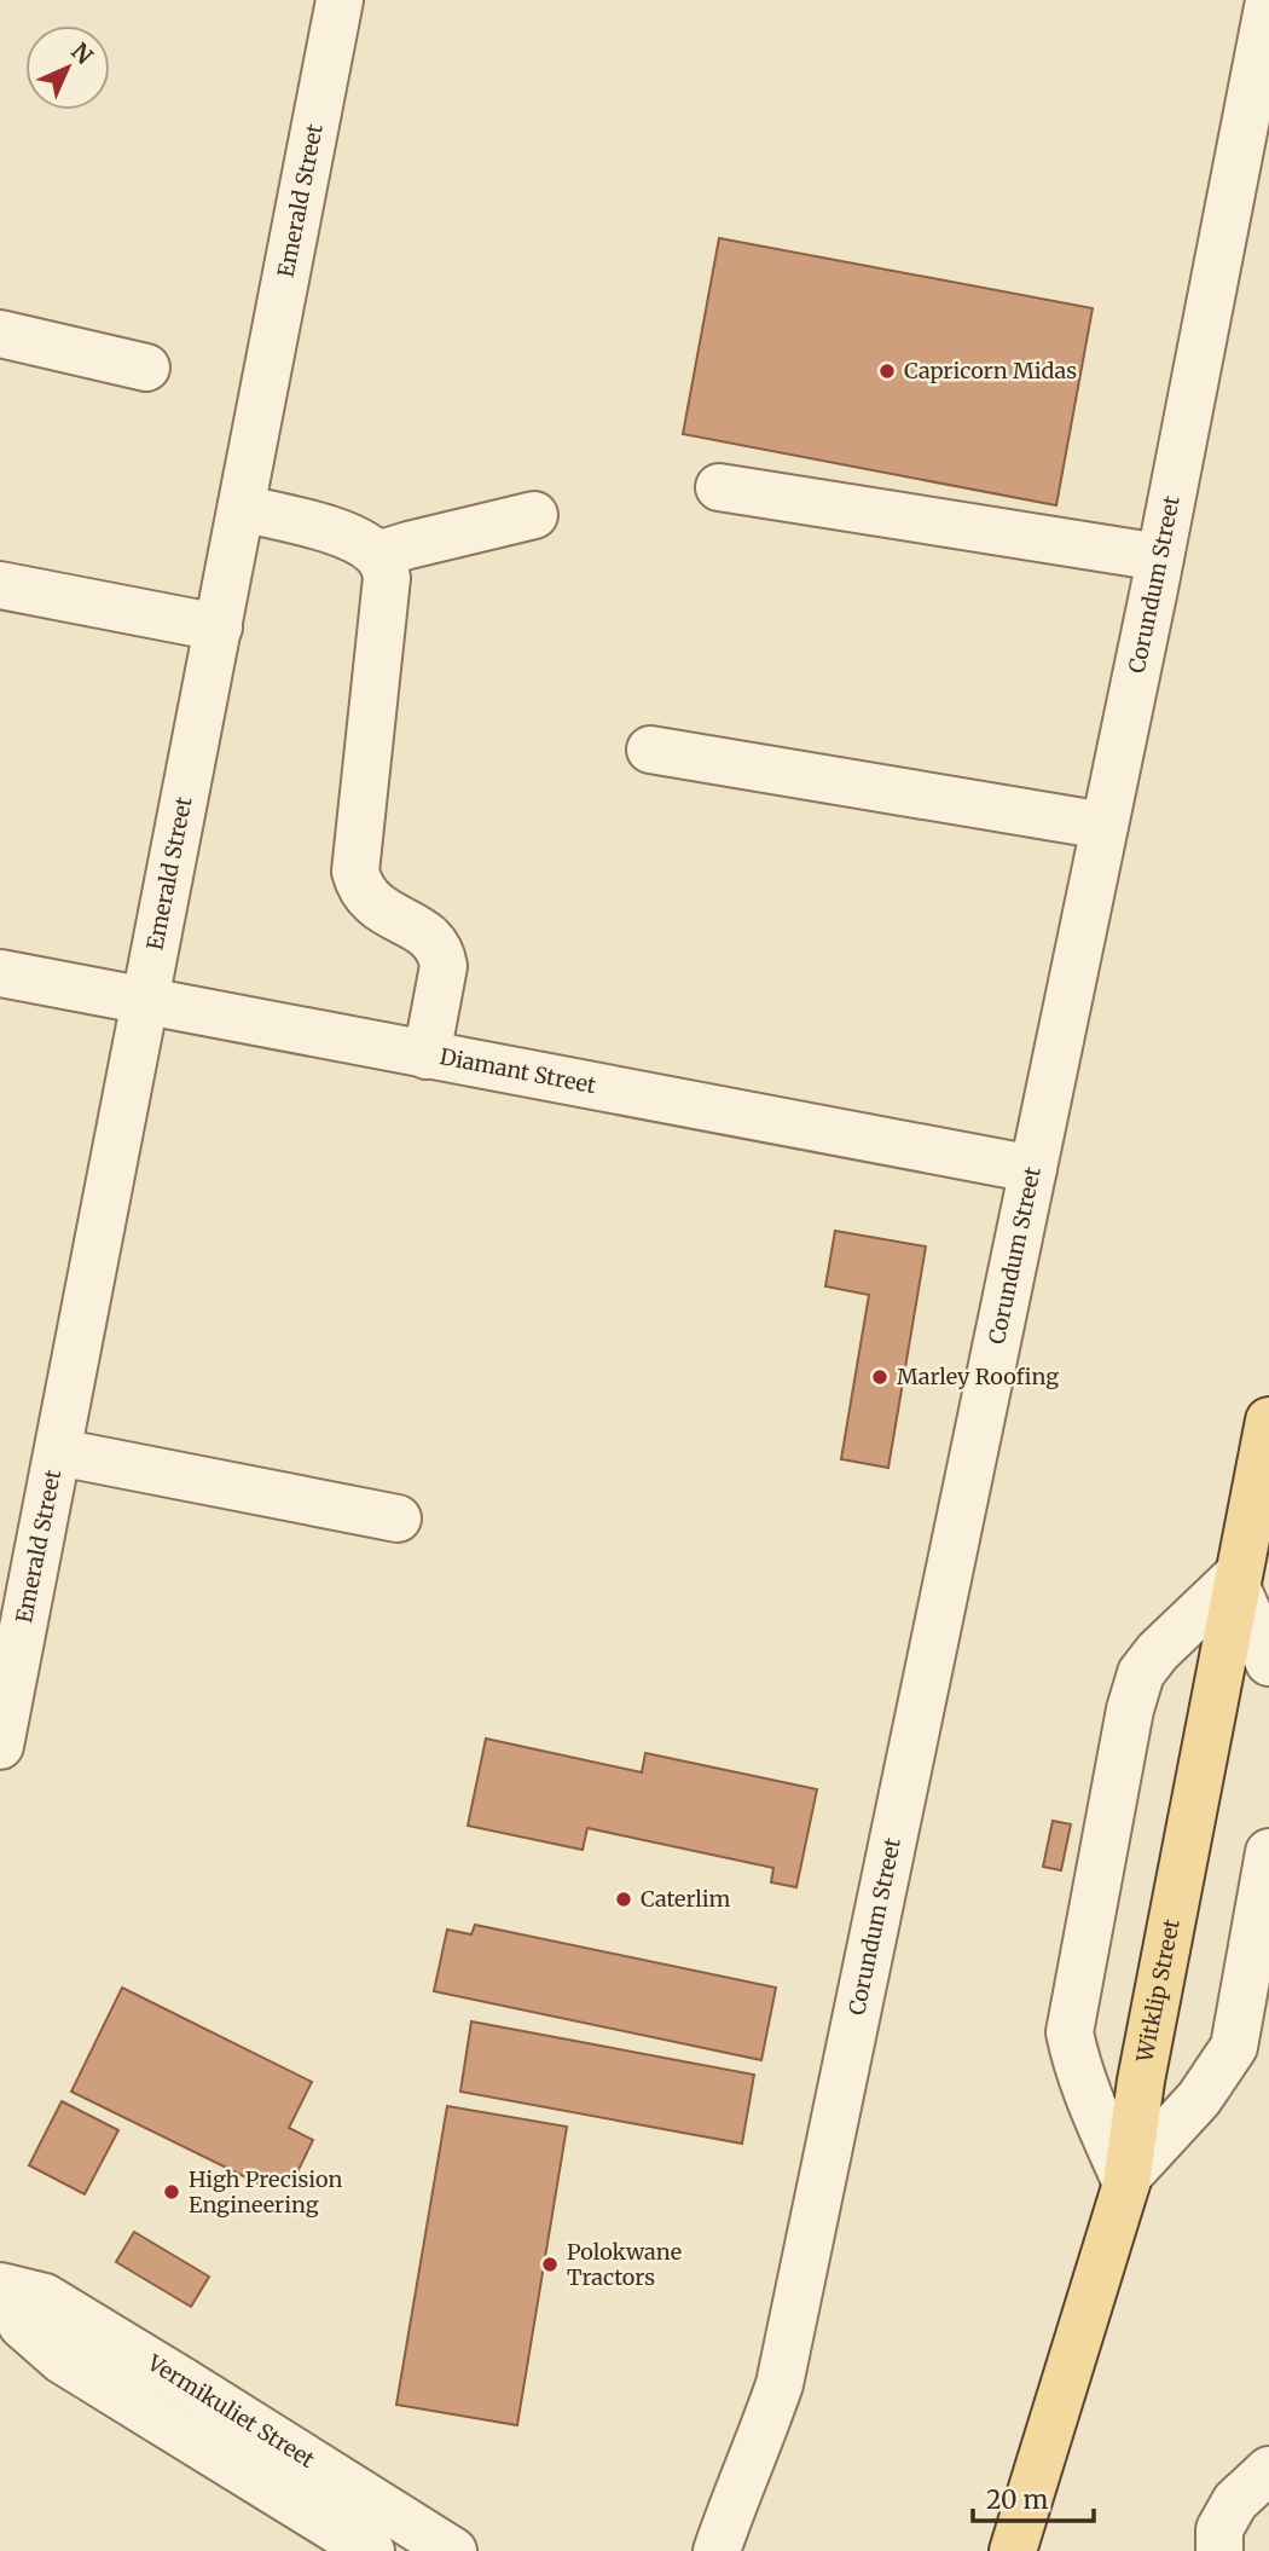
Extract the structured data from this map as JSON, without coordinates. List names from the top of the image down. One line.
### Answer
{"streets":{"main road":["Witklip Street"],"street":["Emerald Street","Corundum Street","Diamant Street","Vermikuliet Street"]},"crossings":[["Emerald Street","Diamant Street"],["Corundum Street","Diamant Street"]],"places":["Capricorn Midas","Marley Roofing","Caterlim","High Precision Engineering","Polokwane Tractors"],"scale_bar":"20 m","north":"top right"}
